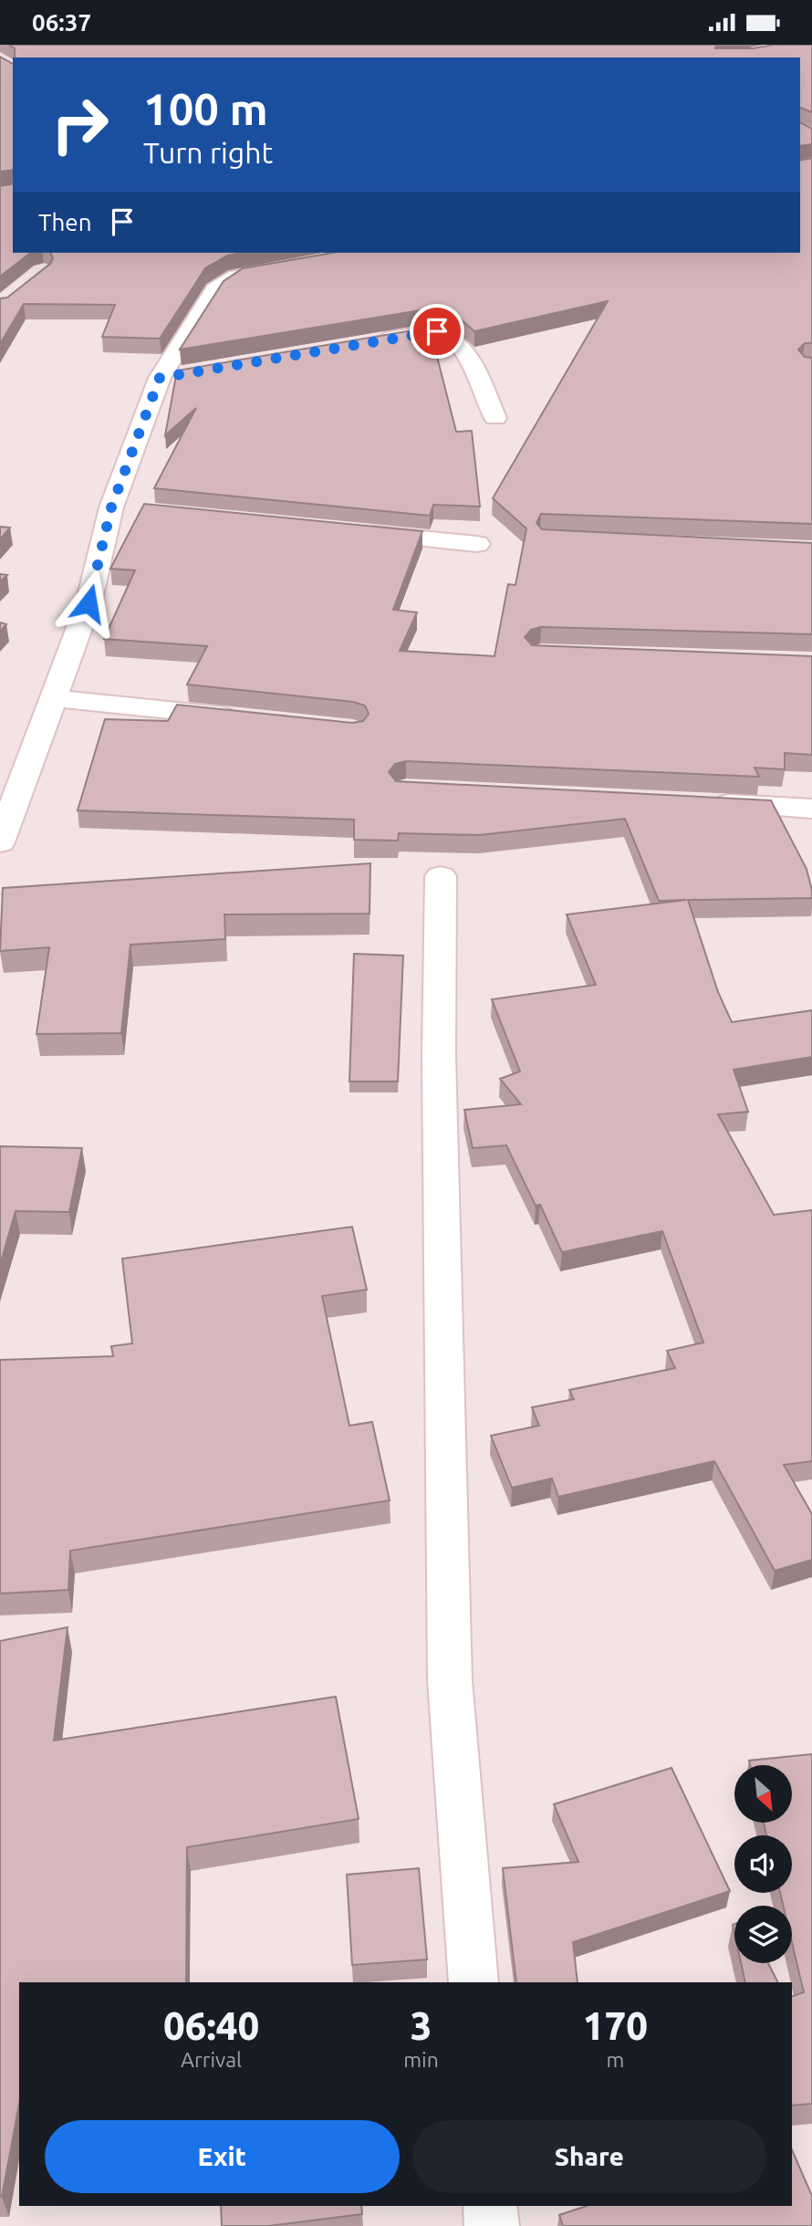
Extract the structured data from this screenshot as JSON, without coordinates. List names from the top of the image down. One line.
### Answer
{"north":"bottom right","page":{"status":"06:37","turn":["100 m","Turn right"],"then":"Then","eta":["06:40","Arrival","3","min","170","m"],"buttons":["Exit","Share"]}}
